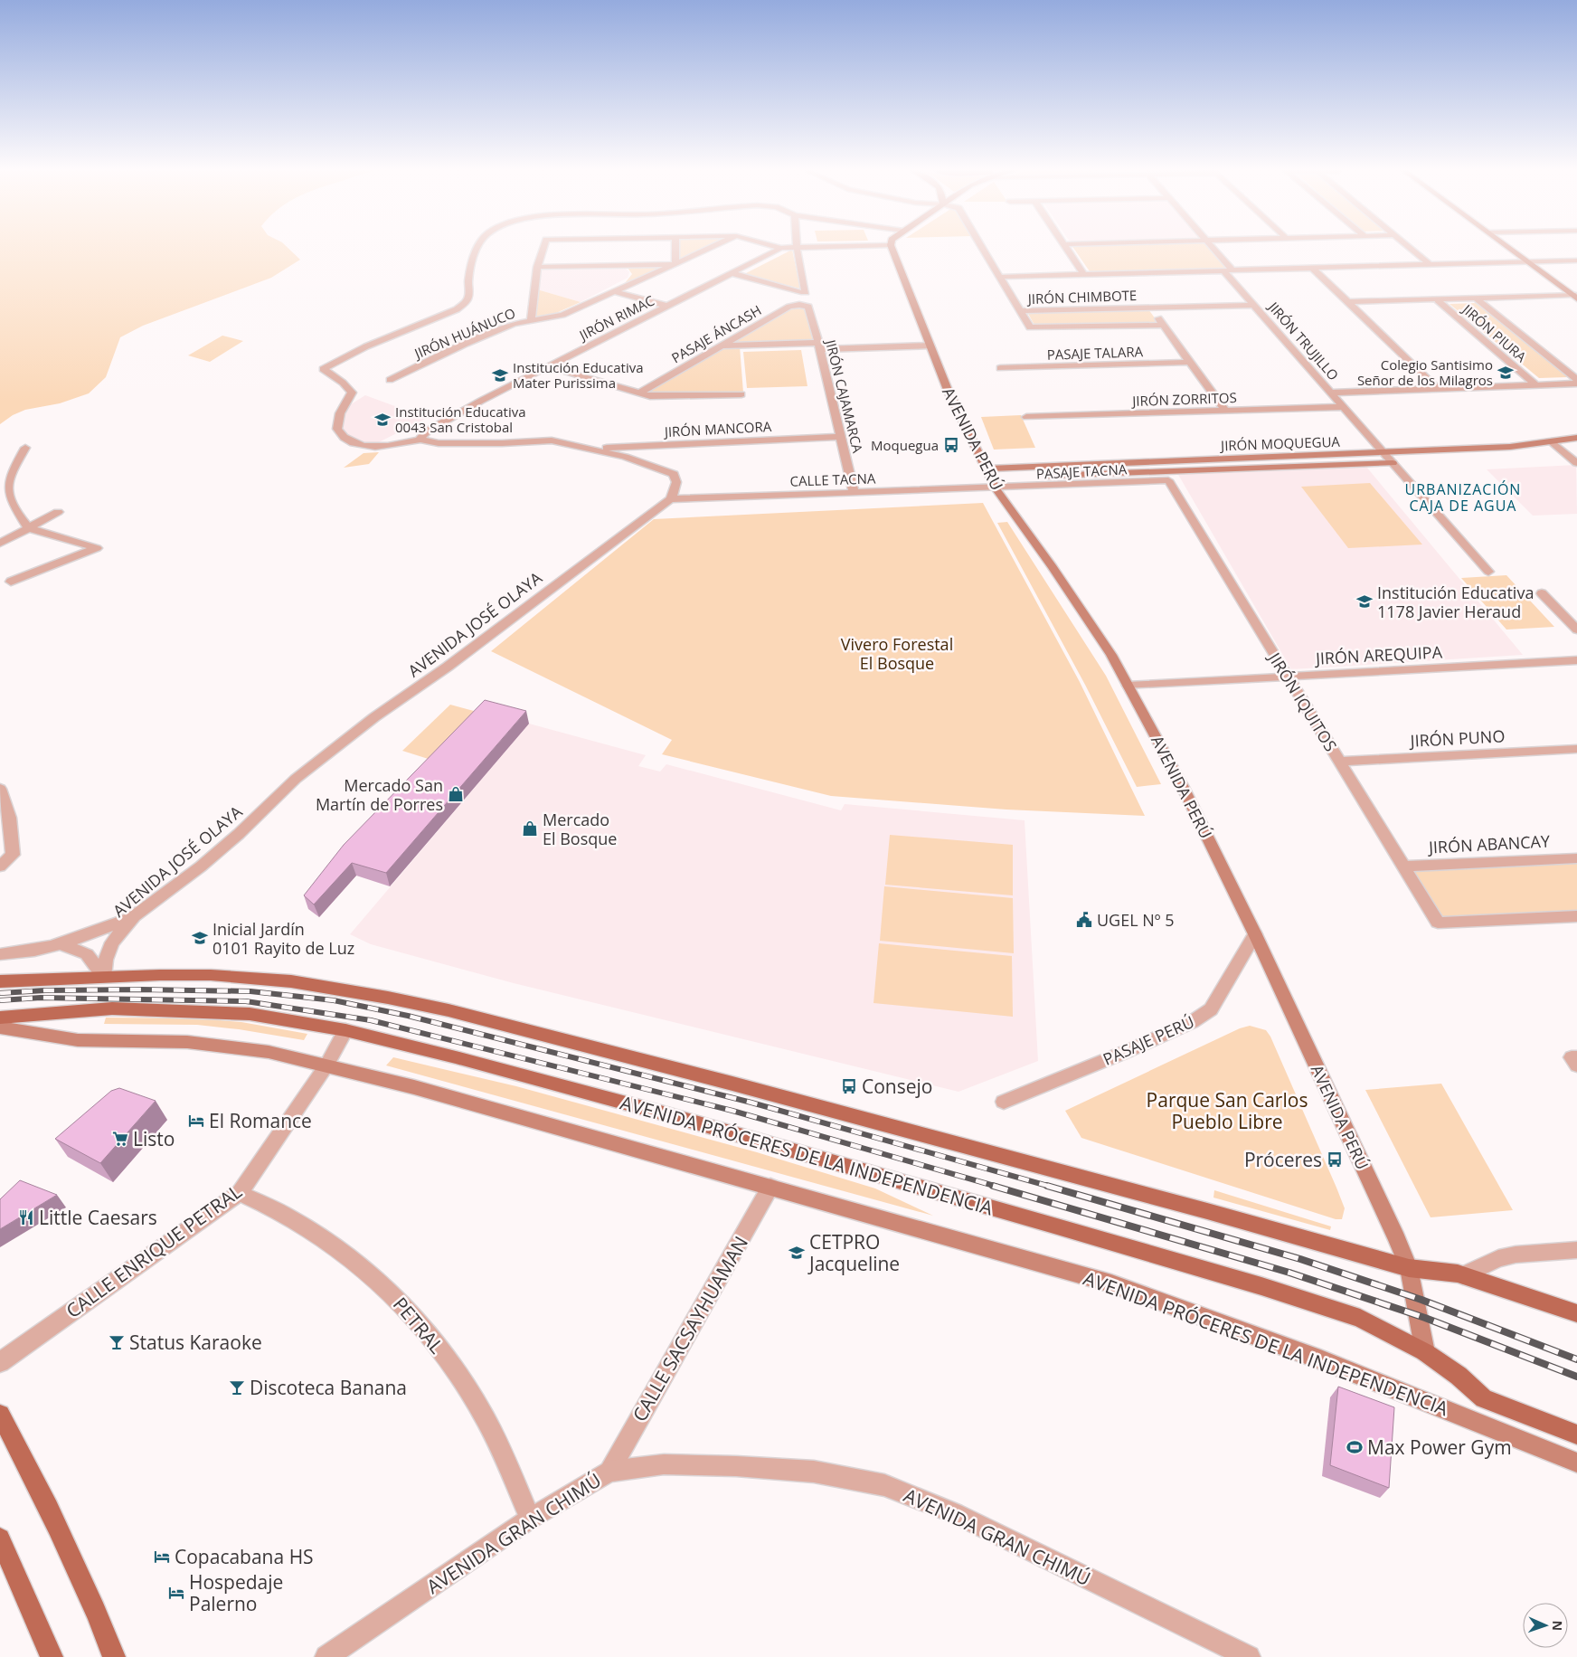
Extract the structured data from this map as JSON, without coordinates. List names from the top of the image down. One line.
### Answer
{"streets":{"main road":["AVENIDA PERÚ","JIRÓN MOQUEGUA","AVENIDA PRÓCERES DE LA INDEPENDENCIA"],"street":["JIRÓN CHIMBOTE","JIRÓN RIMAC","JIRÓN HUÁNUCO","JIRÓN PIURA","PASAJE ÁNCASH","JIRÓN TRUJILLO","PASAJE TALARA","JIRÓN CAJAMARCA","JIRÓN ZORRITOS","JIRÓN MANCORA","PASAJE TACNA","CALLE TACNA","AVENIDA JOSÉ OLAYA","JIRÓN AREQUIPA","JIRÓN IQUITOS","JIRÓN PUNO","JIRÓN ABANCAY","PASAJE PERÚ","CALLE ENRIQUE PETRAL","PETRAL","CALLE SACSAYHUAMAN","AVENIDA GRAN CHIMÚ"]},"crossings":[["JIRÓN CHIMBOTE","JIRÓN TRUJILLO"],["PASAJE ÁNCASH","JIRÓN CAJAMARCA"],["JIRÓN TRUJILLO","JIRÓN ZORRITOS"],["JIRÓN TRUJILLO","JIRÓN MOQUEGUA"],["JIRÓN CAJAMARCA","JIRÓN MANCORA"],["JIRÓN CAJAMARCA","CALLE TACNA"],["AVENIDA PERÚ","JIRÓN MOQUEGUA"],["AVENIDA PERÚ","PASAJE TACNA"],["AVENIDA PERÚ","CALLE TACNA"],["AVENIDA PERÚ","JIRÓN AREQUIPA"],["AVENIDA PERÚ","PASAJE PERÚ"],["AVENIDA PERÚ","AVENIDA PRÓCERES DE LA INDEPENDENCIA"],["JIRÓN MOQUEGUA","PASAJE TACNA"],["JIRÓN MOQUEGUA","CALLE TACNA"],["PASAJE TACNA","CALLE TACNA"],["PASAJE TACNA","JIRÓN IQUITOS"],["CALLE TACNA","AVENIDA JOSÉ OLAYA"],["JIRÓN AREQUIPA","JIRÓN IQUITOS"],["JIRÓN IQUITOS","JIRÓN PUNO"],["JIRÓN IQUITOS","JIRÓN ABANCAY"],["AVENIDA PRÓCERES DE LA INDEPENDENCIA","CALLE ENRIQUE PETRAL"],["AVENIDA PRÓCERES DE LA INDEPENDENCIA","CALLE SACSAYHUAMAN"],["CALLE ENRIQUE PETRAL","PETRAL"],["PETRAL","AVENIDA GRAN CHIMÚ"],["CALLE SACSAYHUAMAN","AVENIDA GRAN CHIMÚ"]],"districts":["URBANIZACIÓN CAJA DE AGUA"],"parks":["Vivero Forestal El Bosque","Parque San Carlos Pueblo Libre"],"places":{"school or university":["Colegio Santisimo Señor de los Milagros","Institución Educativa Mater Purissima","Institución Educativa 0043 San Cristobal","Institución Educativa 1178 Javier Heraud","Inicial Jardín 0101 Rayito de Luz","CETPRO Jacqueline"],"bus stop":["Moquegua","Consejo","Próceres"],"shop":["Mercado San Martín de Porres","Mercado El Bosque"],"public building":["UGEL Nº 5"],"hotel":["El Romance","Copacabana HS","Hospedaje Palerno"],"supermarket":["Listo"],"restaurant":["Little Caesars"],"bar":["Status Karaoke","Discoteca Banana"],"sports":["Max Power Gym"]},"north":"right"}
